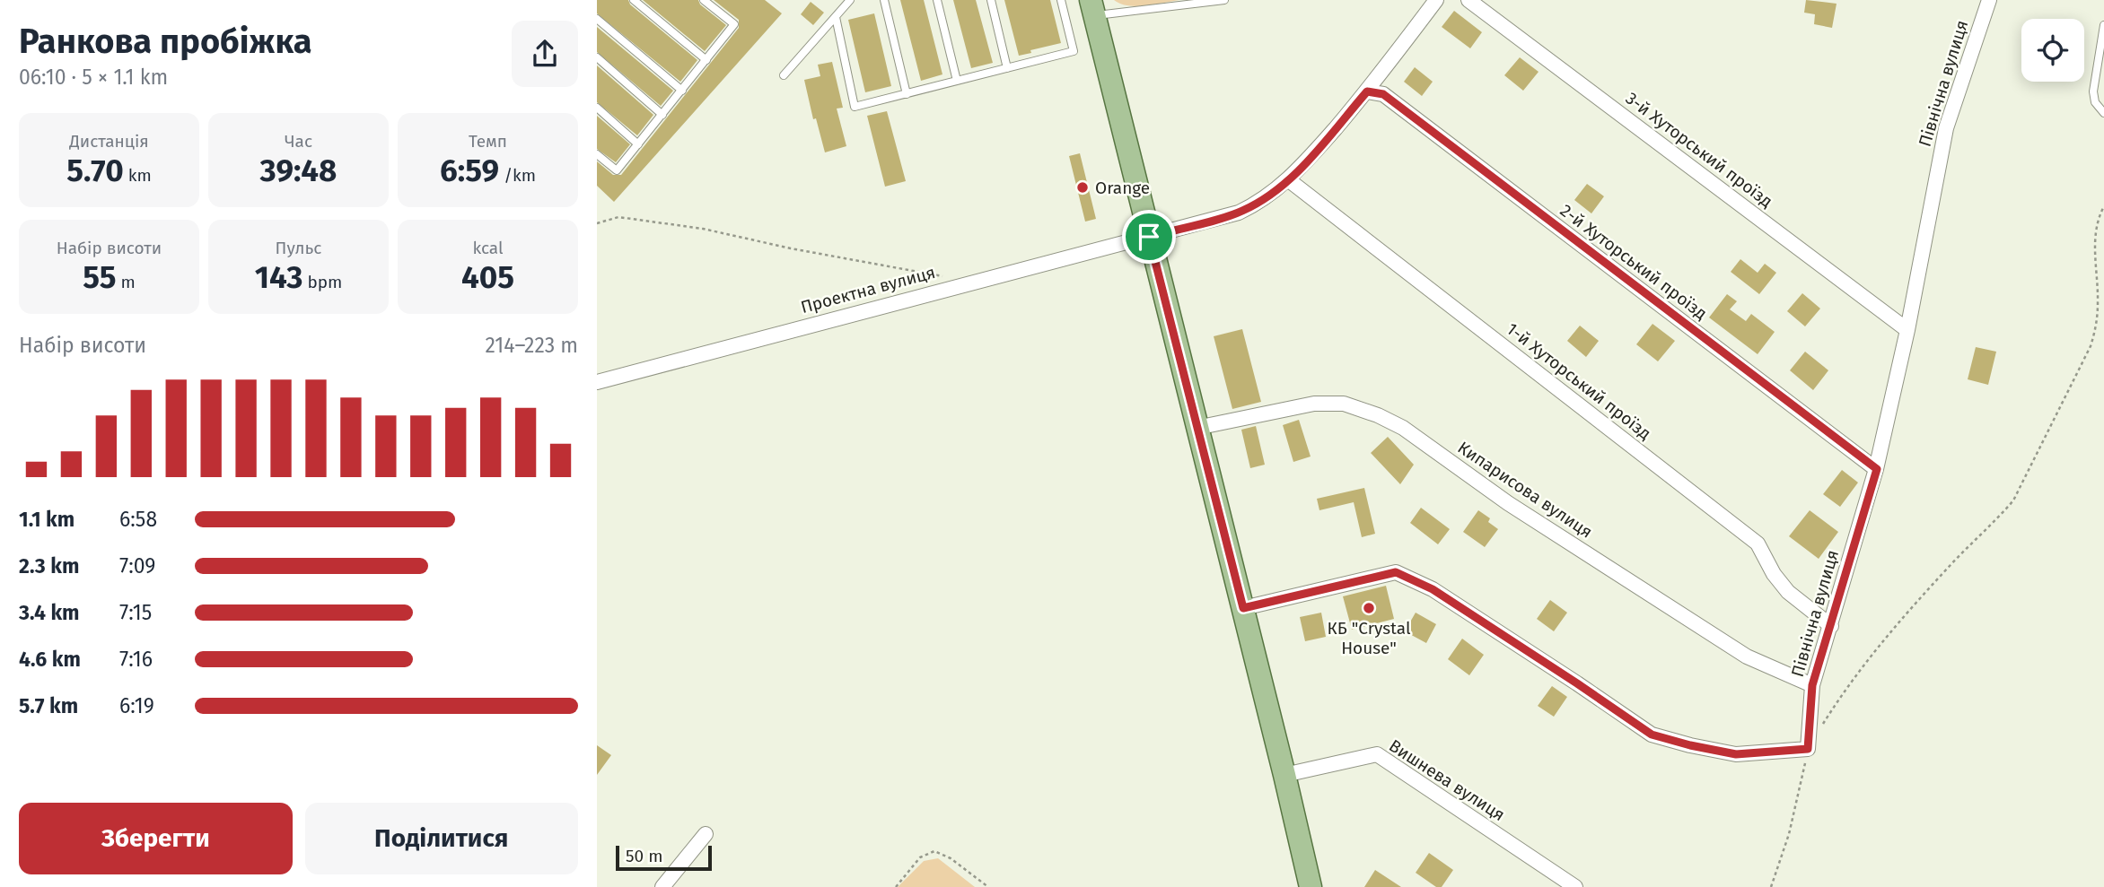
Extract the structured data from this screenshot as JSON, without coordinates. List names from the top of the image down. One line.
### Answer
{"streets":{"street":["Північна вулиця","3-й Хуторський проїзд","2-й Хуторський проїзд","Проектна вулиця","1-й Хуторський проїзд","Кипарисова вулиця","Вишнева вулиця"]},"crossings":[["Північна вулиця","3-й Хуторський проїзд"],["Північна вулиця","2-й Хуторський проїзд"],["Північна вулиця","1-й Хуторський проїзд"],["Північна вулиця","Кипарисова вулиця"],["2-й Хуторський проїзд","Проектна вулиця"],["Проектна вулиця","1-й Хуторський проїзд"]],"places":["Orange","КБ \"Crystal House\""],"scale_bar":"50 m","page":{"heading":["Ранкова пробіжка","06:10 · 5 × 1.1 km"],"stats":[["Дистанція","5.70 km"],["Час","39:48"],["Темп","6:59 /km"],["Набір висоти","55 m"],["Пульс","143 bpm"],["kcal","405"]],"chart":["Набір висоти","214–223 m"],"list":[{"name":"1.1 km","note":"6:58"},{"name":"2.3 km","note":"7:09"},{"name":"3.4 km","note":"7:15"},{"name":"4.6 km","note":"7:16"},{"name":"5.7 km","note":"6:19"}],"buttons":["Зберегти","Поділитися"],"scale":"50 m"}}
